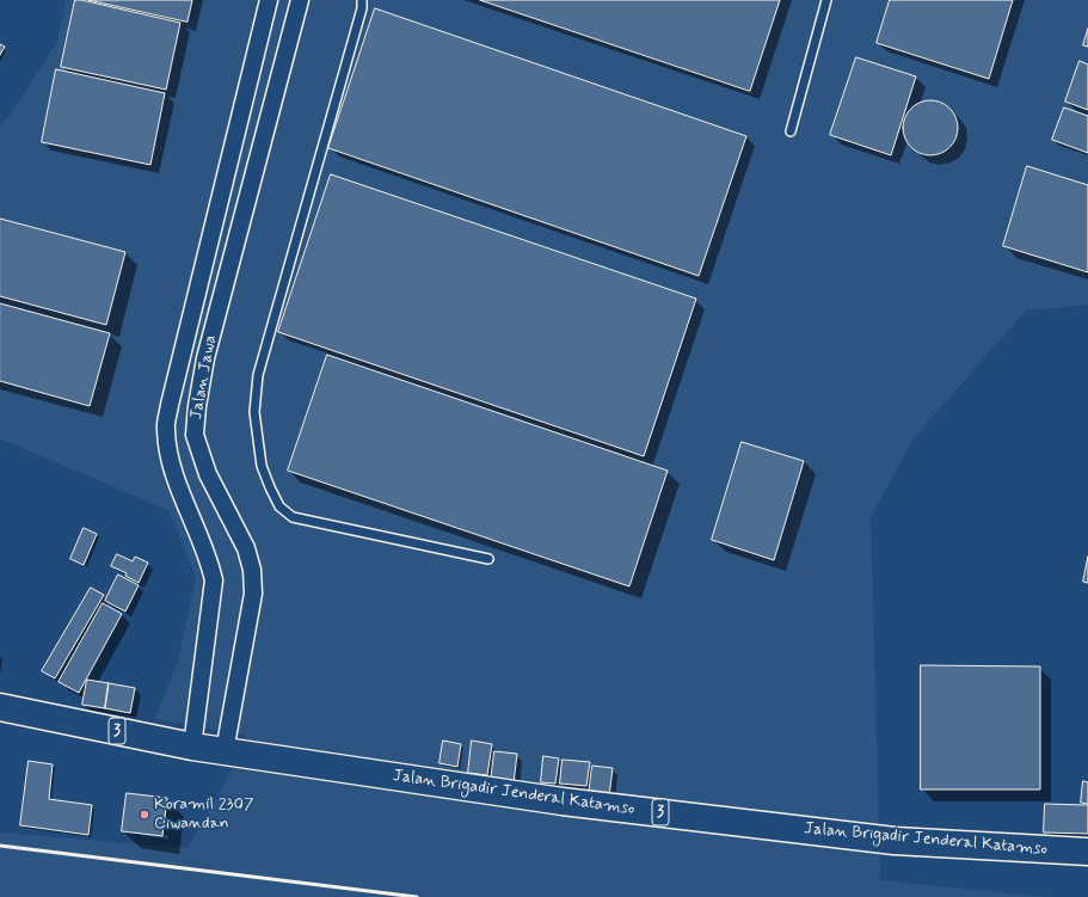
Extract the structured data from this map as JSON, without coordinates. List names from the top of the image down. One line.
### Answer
{"streets":{"highway":["3","Jalan Brigadir Jenderal Katamso"],"street":["Jalan Jawa"]},"crossings":[["Jalan Jawa","Jalan Brigadir Jenderal Katamso"]],"places":["Koramil 2307 Ciwandan"]}
